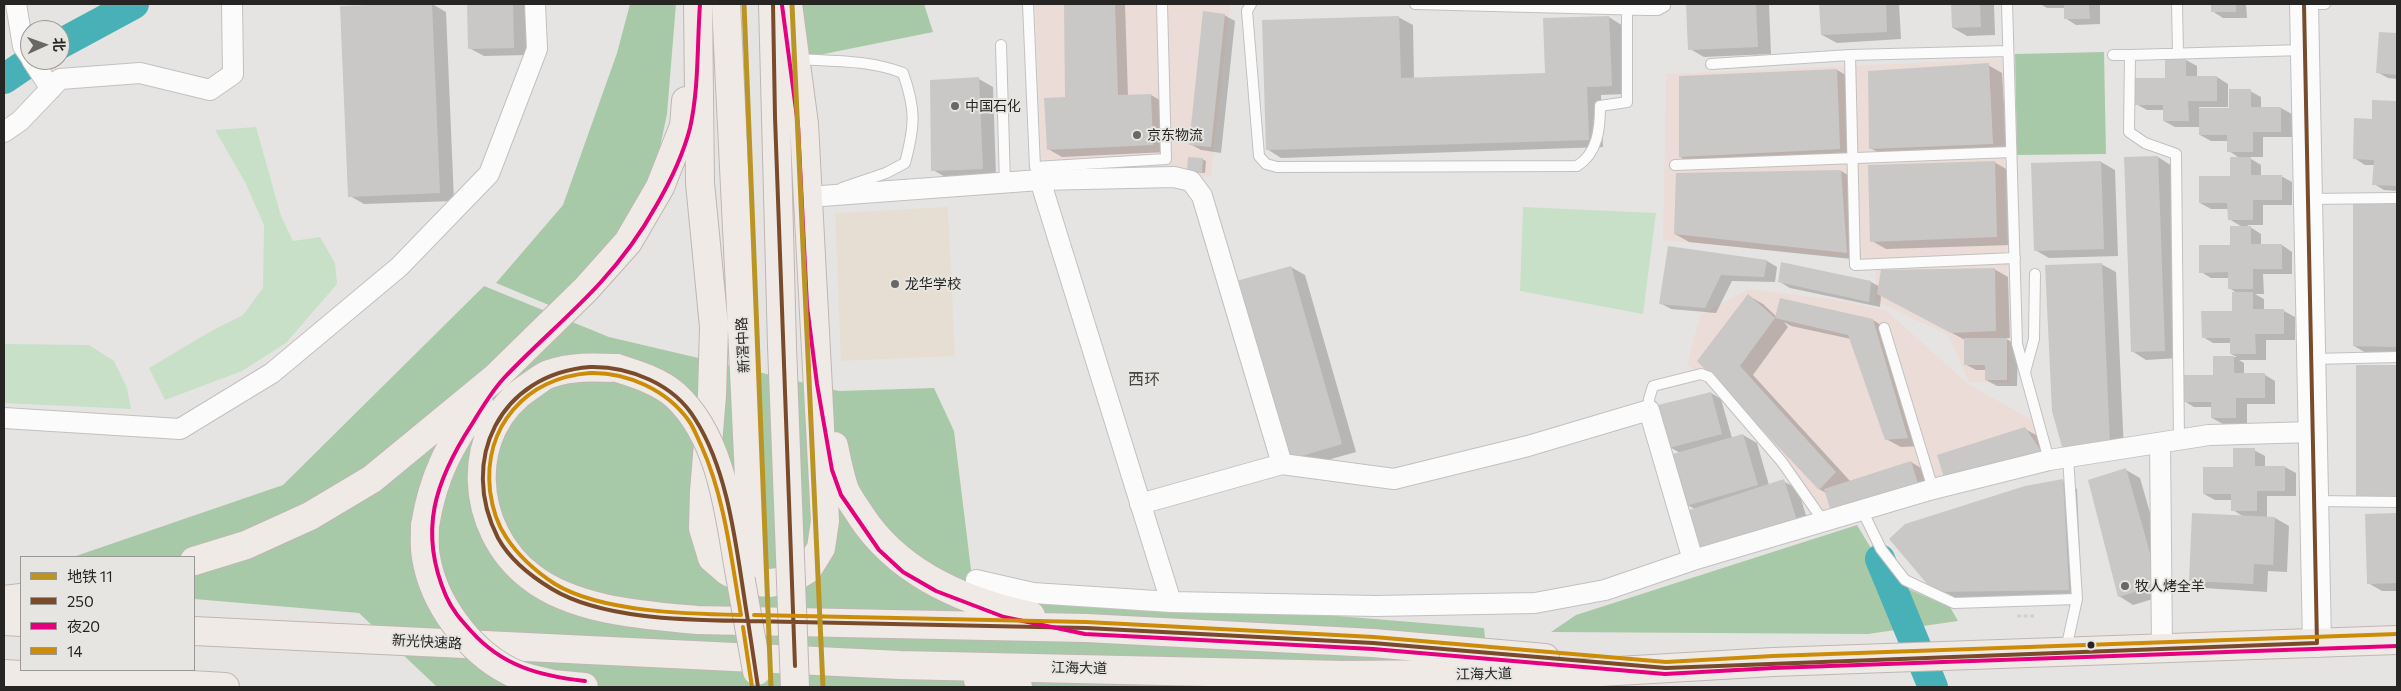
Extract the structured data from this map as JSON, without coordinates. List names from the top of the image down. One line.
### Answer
{"streets":{"highway":["新滘中路","新光快速路","江海大道"]},"crossings":[["新滘中路","新光快速路"],["新滘中路","江海大道"],["新光快速路","江海大道"]],"districts":["西环"],"places":["中国石化","京东物流","龙华学校","牧人烤全羊"],"lines":["metro line 11","transit line 250","transit line 夜20","transit line 14"],"legend":["地铁 11","250","夜20","14"],"north":"right"}
